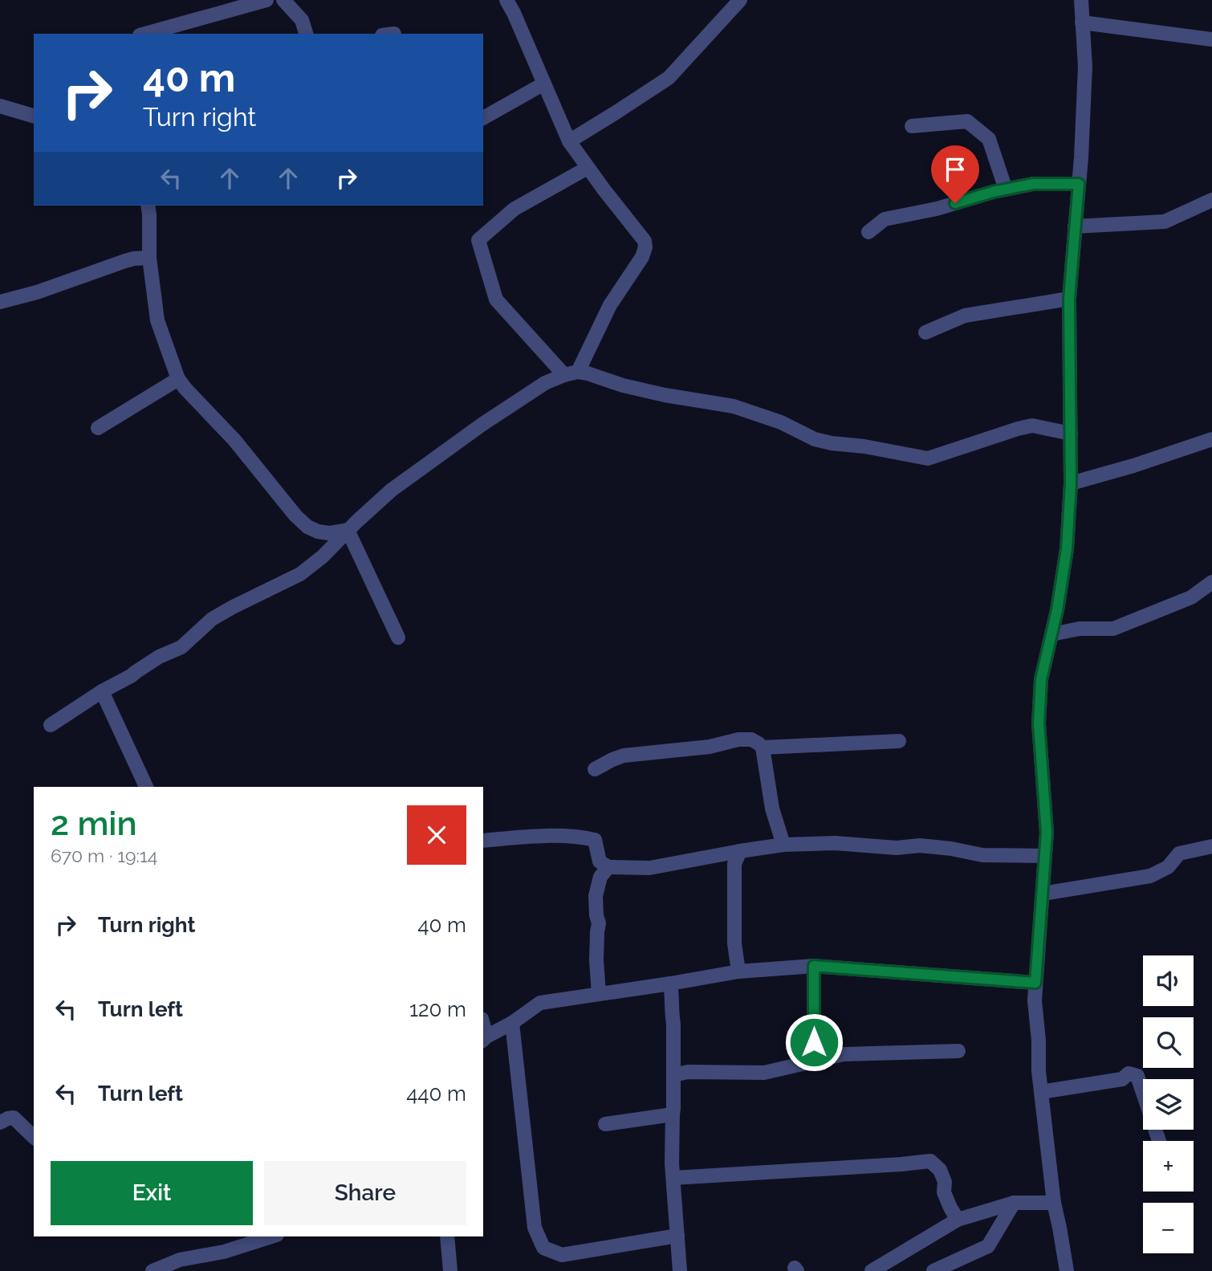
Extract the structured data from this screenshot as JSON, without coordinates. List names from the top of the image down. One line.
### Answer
{"page":{"turn":["40 m","Turn right"],"heading":["2 min","670 m · 19:14"],"list":[{"name":"Turn right","value":"40 m"},{"name":"Turn left","value":"120 m"},{"name":"Turn left","value":"440 m"}],"map_buttons":["+","−"],"buttons":["Exit","Share"]}}
